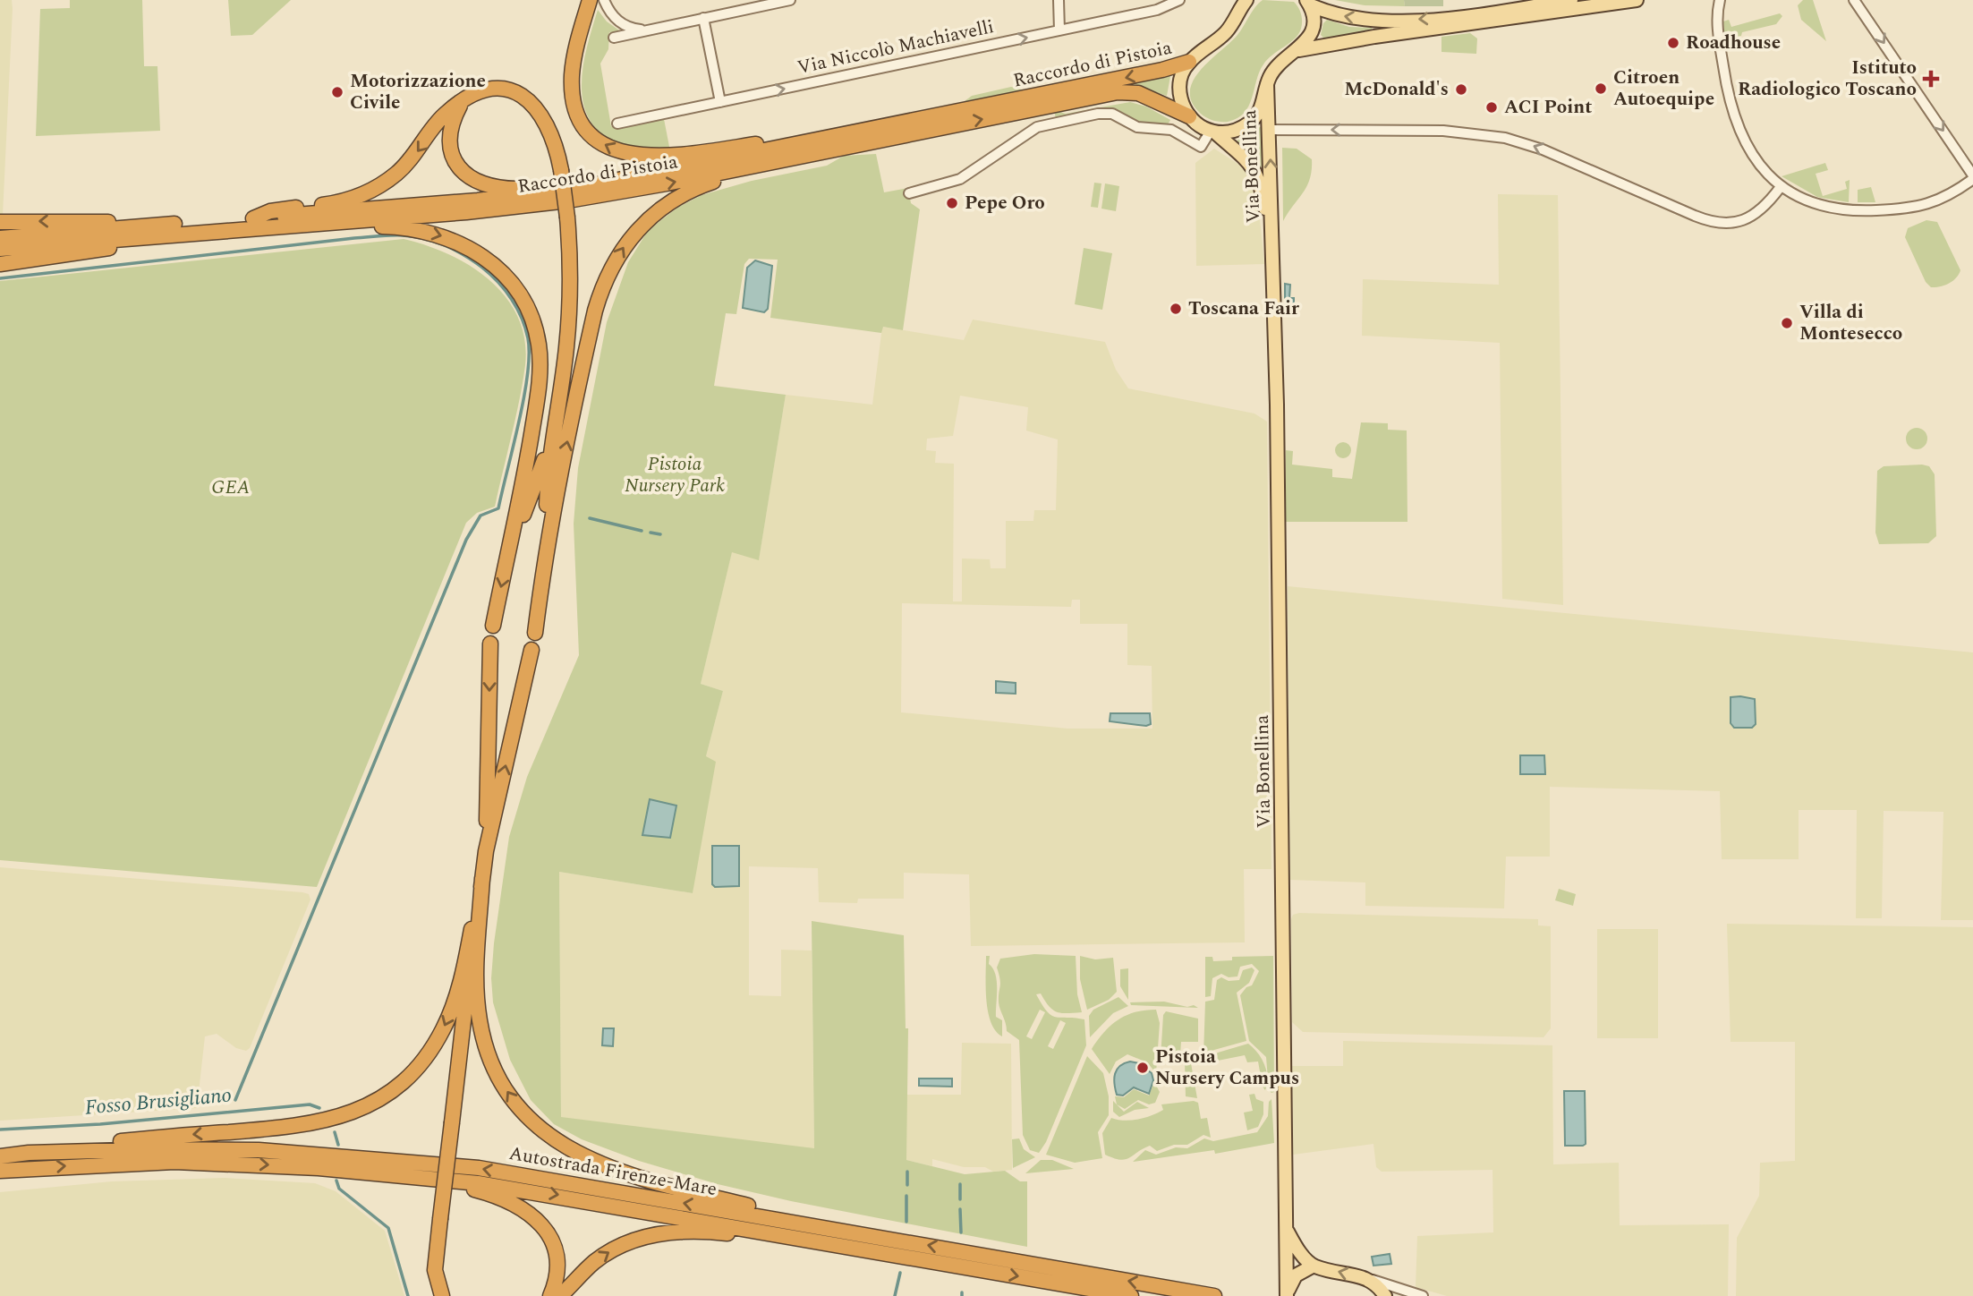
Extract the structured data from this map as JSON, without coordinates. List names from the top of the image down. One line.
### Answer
{"streets":{"highway":["Raccordo di Pistoia","Autostrada Firenze-Mare"],"main road":["Via Bonellina"],"street":["Via Niccolò Machiavelli"]},"crossings":[["Raccordo di Pistoia","Via Bonellina"]],"one_way":["Via Niccolò Machiavelli"],"water":["Fosso Brusigliano"],"parks":["Pistoia Nursery Park","GEA"],"places":{"other":["Roadhouse","Citroen Autoequipe","McDonald's","Motorizzazione Civile","ACI Point","Pepe Oro","Toscana Fair","Villa di Montesecco","Pistoia Nursery Campus"],"health":["Istituto Radiologico Toscano"]}}
